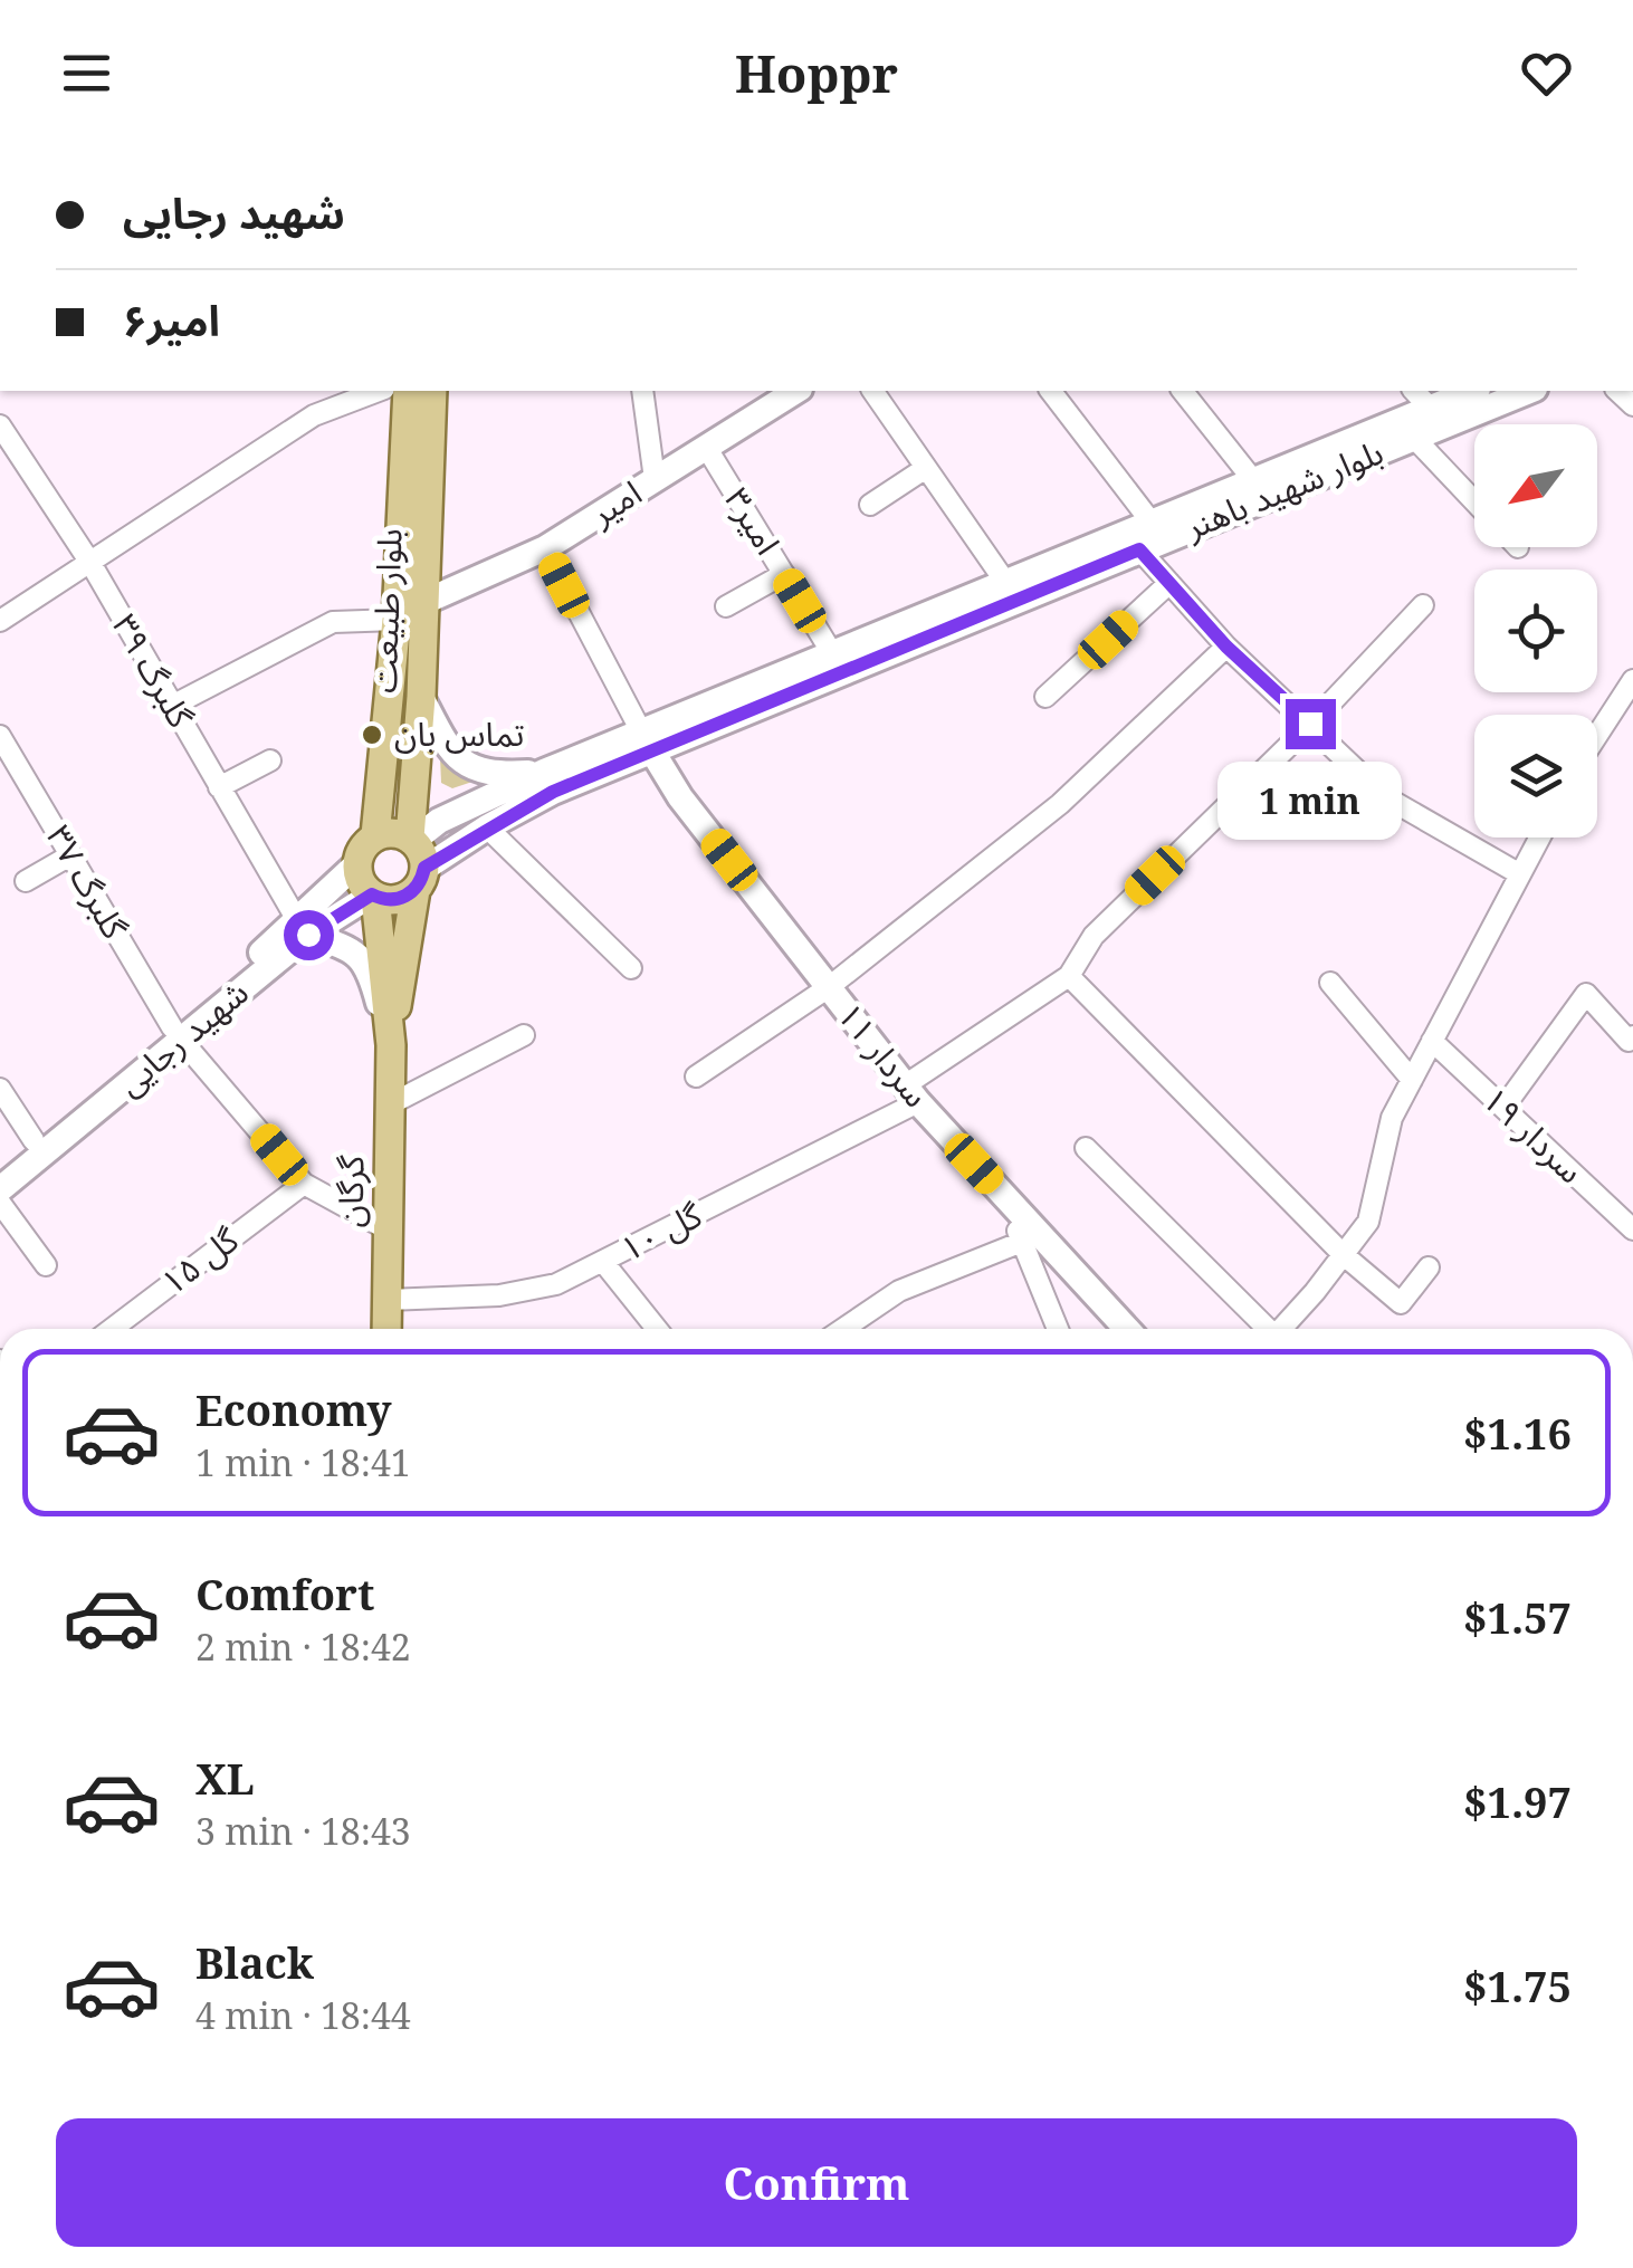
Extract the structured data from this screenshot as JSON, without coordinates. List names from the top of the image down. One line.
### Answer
{"streets":{"main road":["بلوار شهید باهنر","امیر","بلوار طبیعت","شهید رجایی","سردار ۱۱","گرگان"],"street":["امیر۳","گلبرگ ۳۹","گلبرگ ۳۷","سردار ۱۹","گل ۱۰","گل ۱۵"]},"crossings":[["بلوار شهید باهنر","امیر۳"],["بلوار شهید باهنر","بلوار طبیعت"],["بلوار شهید باهنر","شهید رجایی"],["بلوار شهید باهنر","سردار ۱۱"],["امیر","امیر۳"],["امیر","بلوار طبیعت"],["بلوار طبیعت","شهید رجایی"],["گلبرگ ۳۹","شهید رجایی"],["گلبرگ ۳۷","شهید رجایی"],["گلبرگ ۳۷","گل ۱۵"],["سردار ۱۱","گل ۱۰"],["گرگان","گل ۱۰"]],"places":["تماس بان"],"north":"bottom left","page":{"header":"Hoppr","banner":["شهید رجایی","امیر۶"],"bubble":"1 min","list":[{"name":"Economy","note":"1 min · 18:41","value":"$1.16"},{"name":"Comfort","note":"2 min · 18:42","value":"$1.57"},{"name":"XL","note":"3 min · 18:43","value":"$1.97"},{"name":"Black","note":"4 min · 18:44","value":"$1.75"}],"buttons":"Confirm"}}
